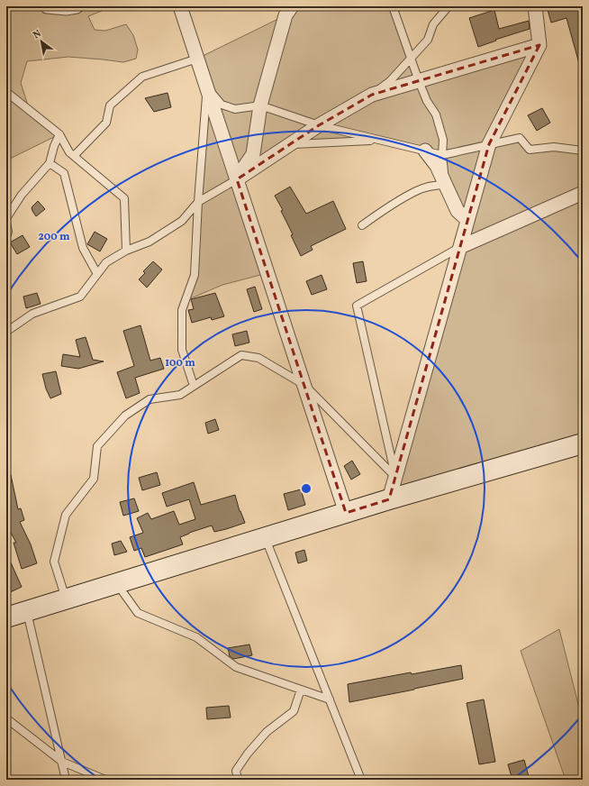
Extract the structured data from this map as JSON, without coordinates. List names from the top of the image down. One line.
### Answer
{"north":"top left","rings":["200 m","100 m"]}
